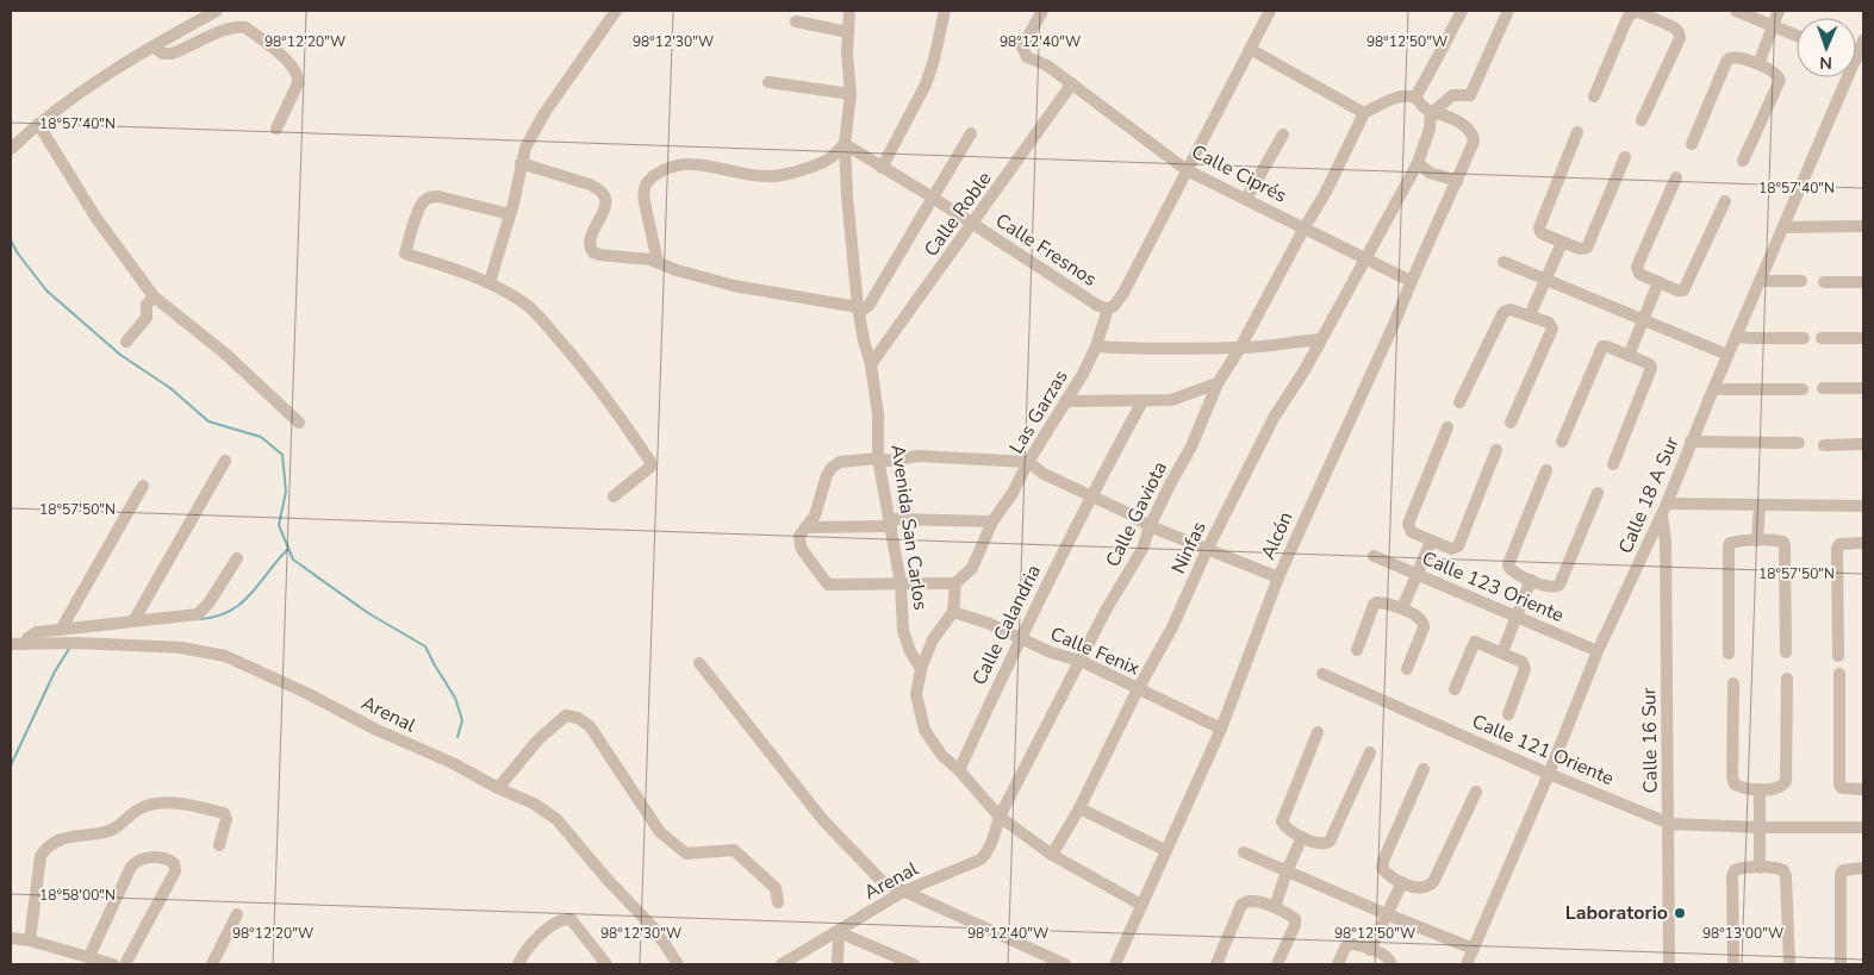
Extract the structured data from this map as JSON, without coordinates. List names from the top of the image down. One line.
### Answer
{"streets":{"street":["Calle Ciprés","Calle Roble","Calle Fresnos","Las Garzas","Calle 18 A Sur","Calle Gaviota","Avenida San Carlos","Alcón","Ninfas","Calle 123 Oriente","Calle Calandria","Calle Fenix","Arenal","Calle 16 Sur","Calle 121 Oriente"]},"crossings":[["Calle Ciprés","Calle Roble"],["Calle Ciprés","Las Garzas"],["Calle Ciprés","Calle Gaviota"],["Calle Ciprés","Alcón"],["Calle Ciprés","Ninfas"],["Calle Roble","Calle Fresnos"],["Calle Roble","Avenida San Carlos"],["Calle Fresnos","Las Garzas"],["Calle Fresnos","Avenida San Carlos"],["Calle 18 A Sur","Calle 123 Oriente"],["Calle 18 A Sur","Calle 16 Sur"],["Calle 18 A Sur","Calle 121 Oriente"],["Calle Gaviota","Calle Fenix"],["Calle Gaviota","Arenal"],["Alcón","Ninfas"],["Alcón","Calle Fenix"],["Ninfas","Calle Fenix"],["Calle Calandria","Calle Fenix"],["Calle 16 Sur","Calle 121 Oriente"]],"places":["Laboratorio"],"north":"bottom","coordinates":["98°12'20\"W","98°12'30\"W","98°12'40\"W","98°12'50\"W","18°57'40\"N","18°57'50\"N","18°58'00\"N","98°13'00\"W"]}
